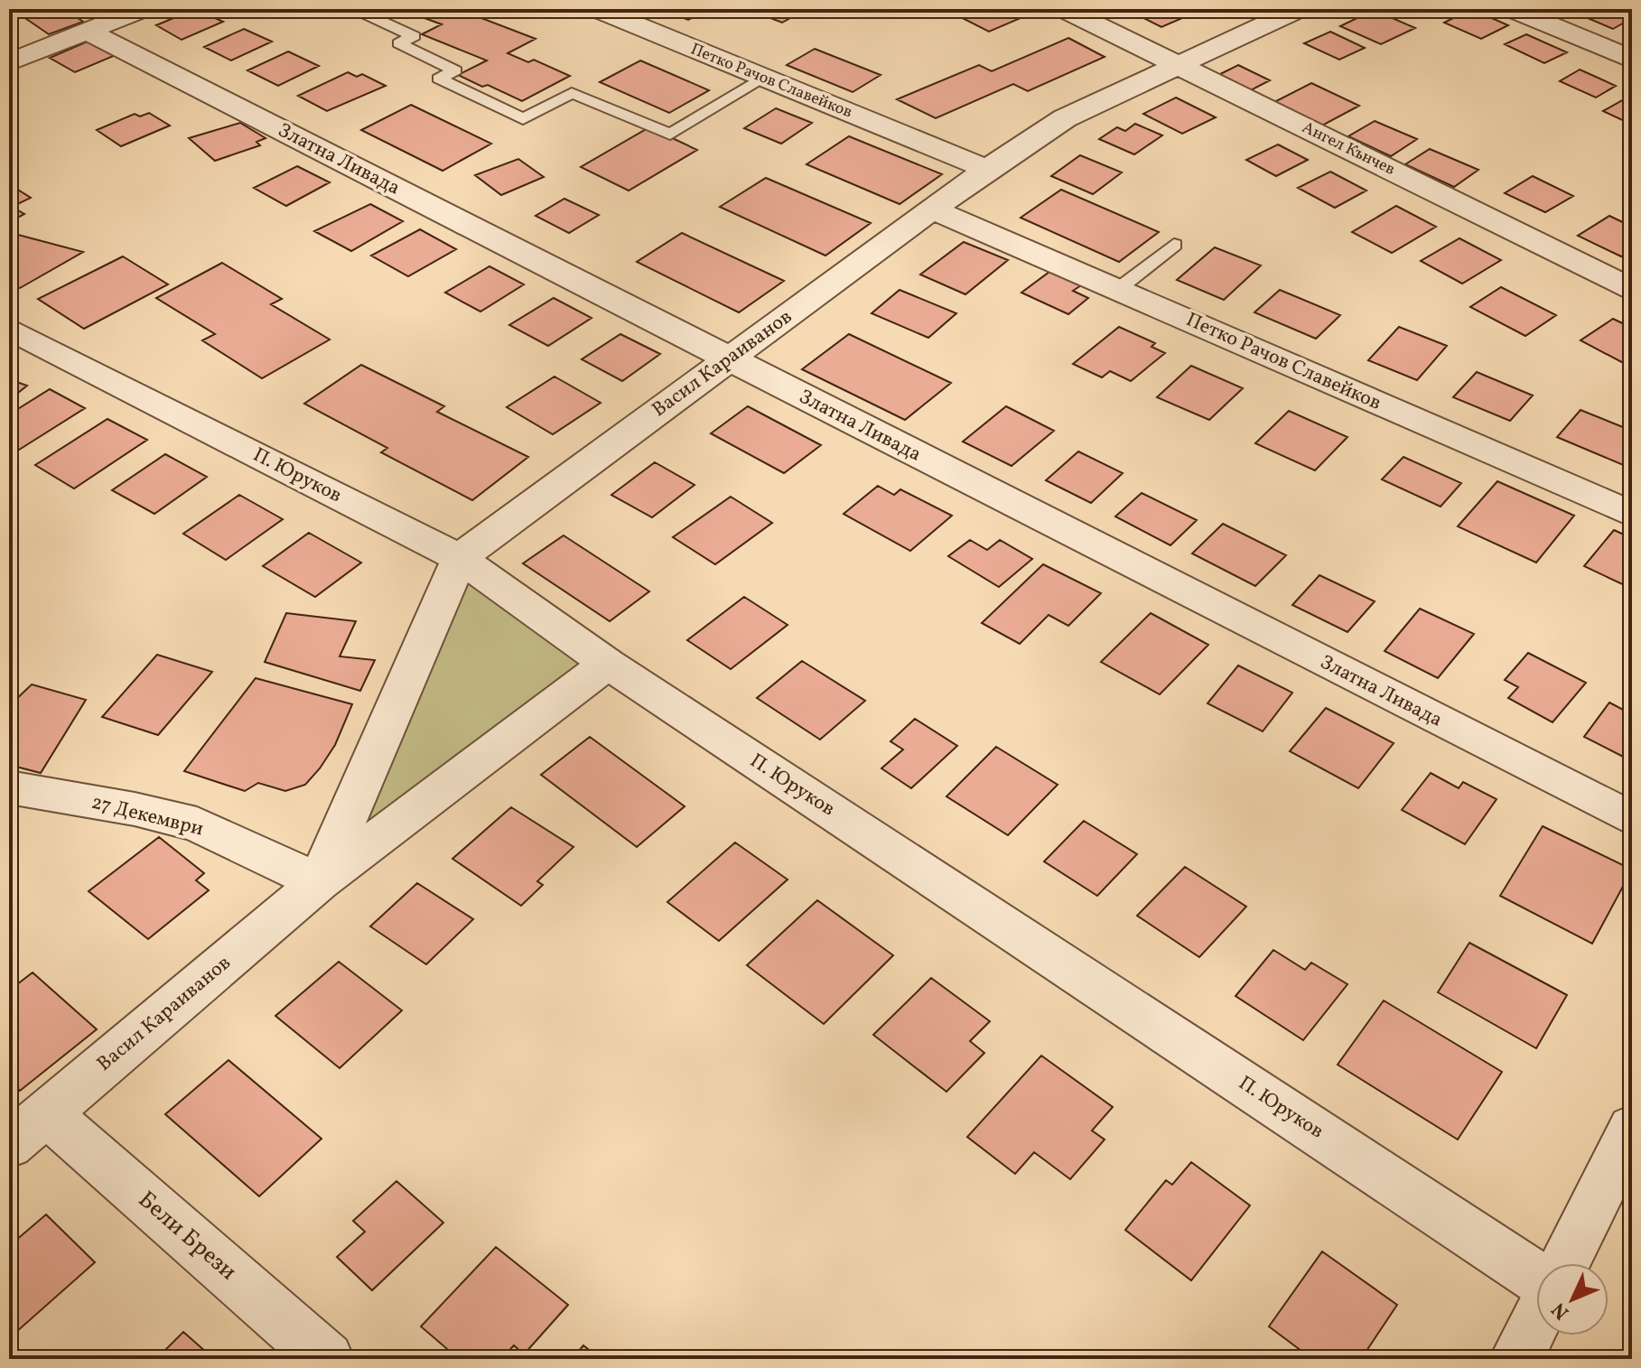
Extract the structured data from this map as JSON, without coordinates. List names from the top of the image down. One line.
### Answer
{"streets":{"street":["Петко Рачов Славейков","Ангел Кънчев","Златна Ливада","Васил Караиванов","П. Юруков","27 Декември","Бели Брези"]},"crossings":[["Петко Рачов Славейков","Васил Караиванов"],["Ангел Кънчев","Васил Караиванов"],["Златна Ливада","Васил Караиванов"],["Васил Караиванов","П. Юруков"],["Васил Караиванов","27 Декември"],["Васил Караиванов","Бели Брези"]],"north":"bottom left"}
